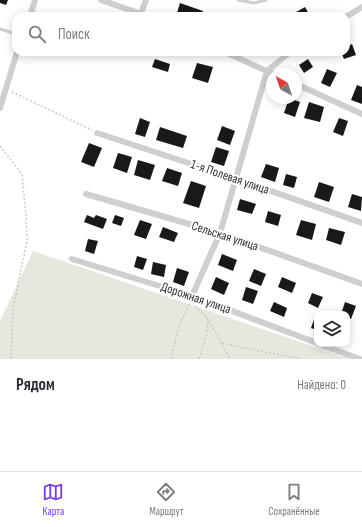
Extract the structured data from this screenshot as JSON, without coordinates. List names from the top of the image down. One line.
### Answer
{"streets":{"street":["1-я Полевая улица","Сельская улица","Дорожная улица"]},"north":"top left","page":{"search":"Поиск","heading":["Рядом","Найдено: 0"],"nav":["Карта","Маршрут","Сохранённые"]}}
